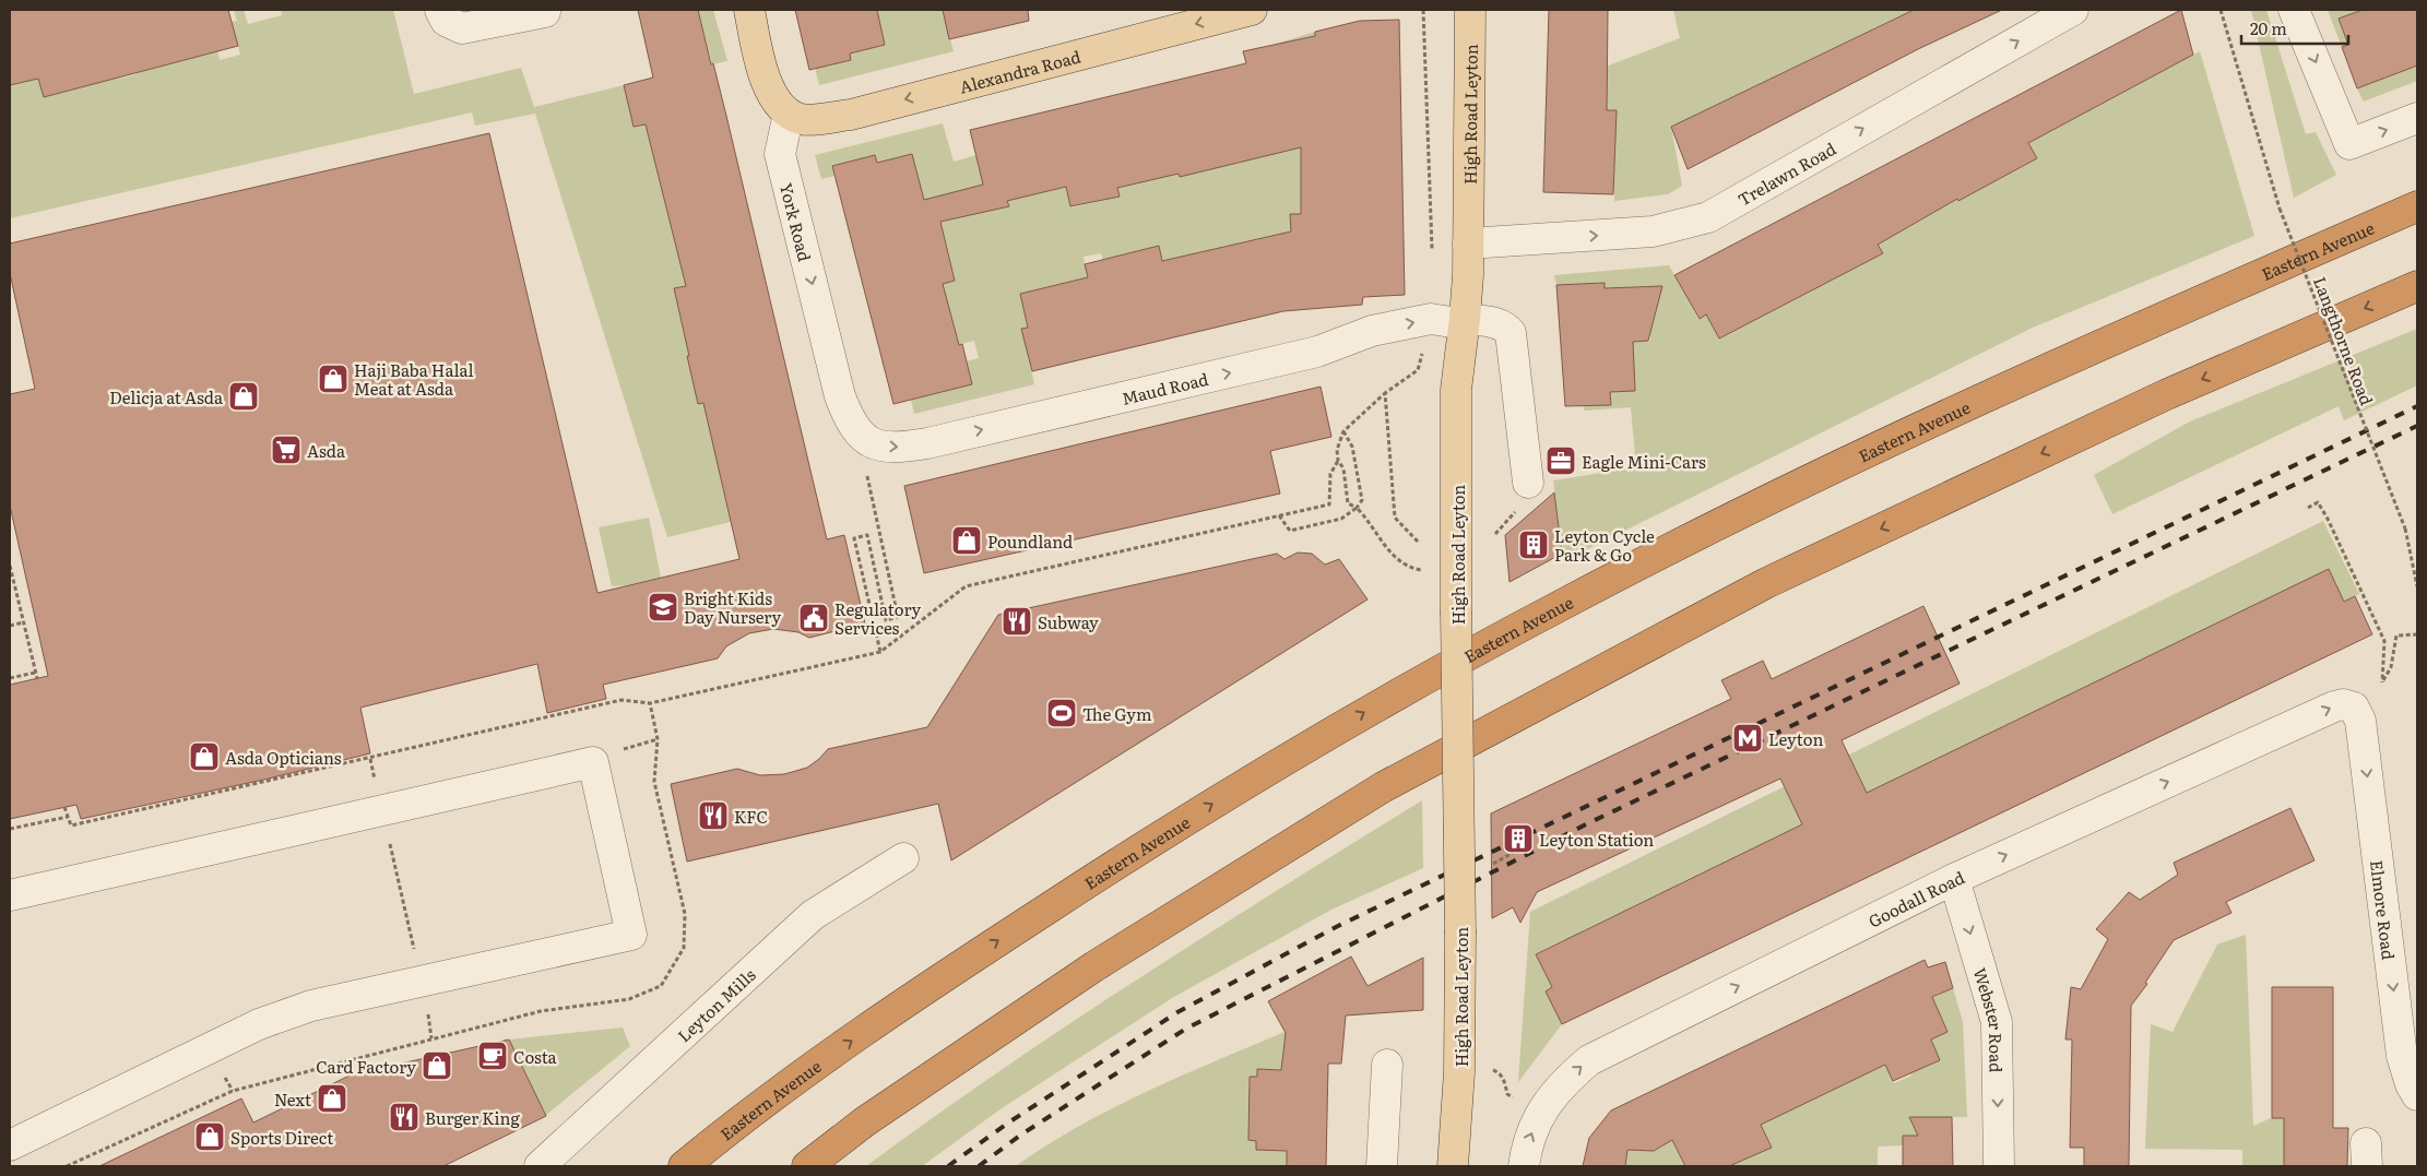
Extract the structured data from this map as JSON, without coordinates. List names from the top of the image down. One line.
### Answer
{"streets":{"highway":["Eastern Avenue"],"main road":["Alexandra Road","High Road Leyton"],"street":["Trelawn Road","York Road","Maud Road","Goodall Road","Elmore Road","Leyton Mills","Webster Road"],"path":["Langthorne Road"]},"crossings":[["Alexandra Road","York Road"],["High Road Leyton","Trelawn Road"],["High Road Leyton","Maud Road"],["York Road","Maud Road"],["Goodall Road","Elmore Road"],["Goodall Road","Webster Road"]],"one_way":["Alexandra Road","Trelawn Road","York Road","Maud Road","Goodall Road","Elmore Road","Webster Road"],"places":{"shop":["Haji Baba Halal Meat at Asda","Delicja at Asda","Poundland","Asda Opticians","Card Factory","Next","Sports Direct"],"supermarket":["Asda"],"office":["Eagle Mini-Cars"],"building":["Leyton Cycle Park & Go","Leyton Station"],"school or university":["Bright Kids Day Nursery"],"public building":["Regulatory Services"],"restaurant":["Subway","KFC","Burger King"],"sports":["The Gym"],"metro station":["Leyton"],"cafe":["Costa"]},"scale_bar":"20 m"}
